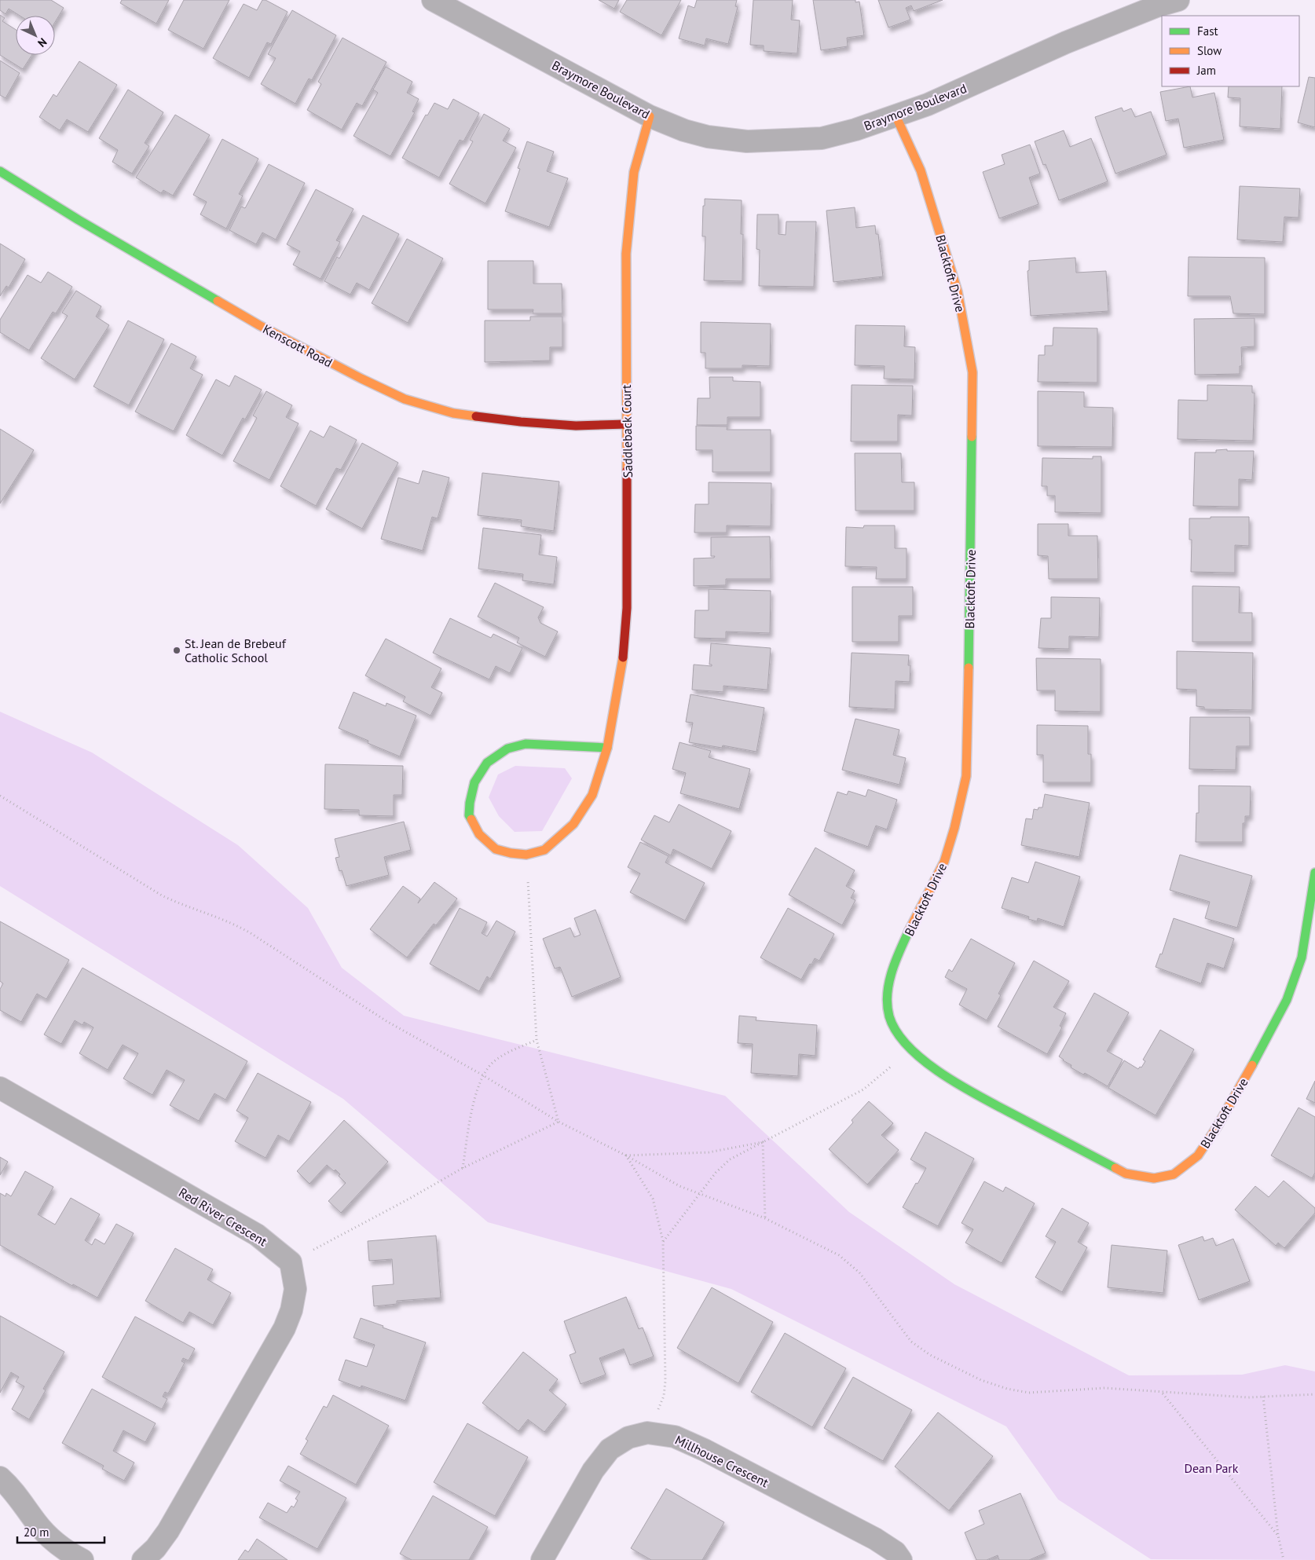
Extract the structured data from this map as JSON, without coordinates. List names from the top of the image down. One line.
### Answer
{"streets":{"street":["Braymore Boulevard","Blacktoft Drive","Kenscott Road","Saddleback Court","Red River Crescent","Millhouse Crescent"]},"crossings":[["Braymore Boulevard","Blacktoft Drive"],["Braymore Boulevard","Saddleback Court"],["Kenscott Road","Saddleback Court"]],"parks":["Dean Park"],"places":["St. Jean de Brebeuf Catholic School"],"legend":["Fast","Slow","Jam"],"scale_bar":"20 m","north":"bottom right"}
